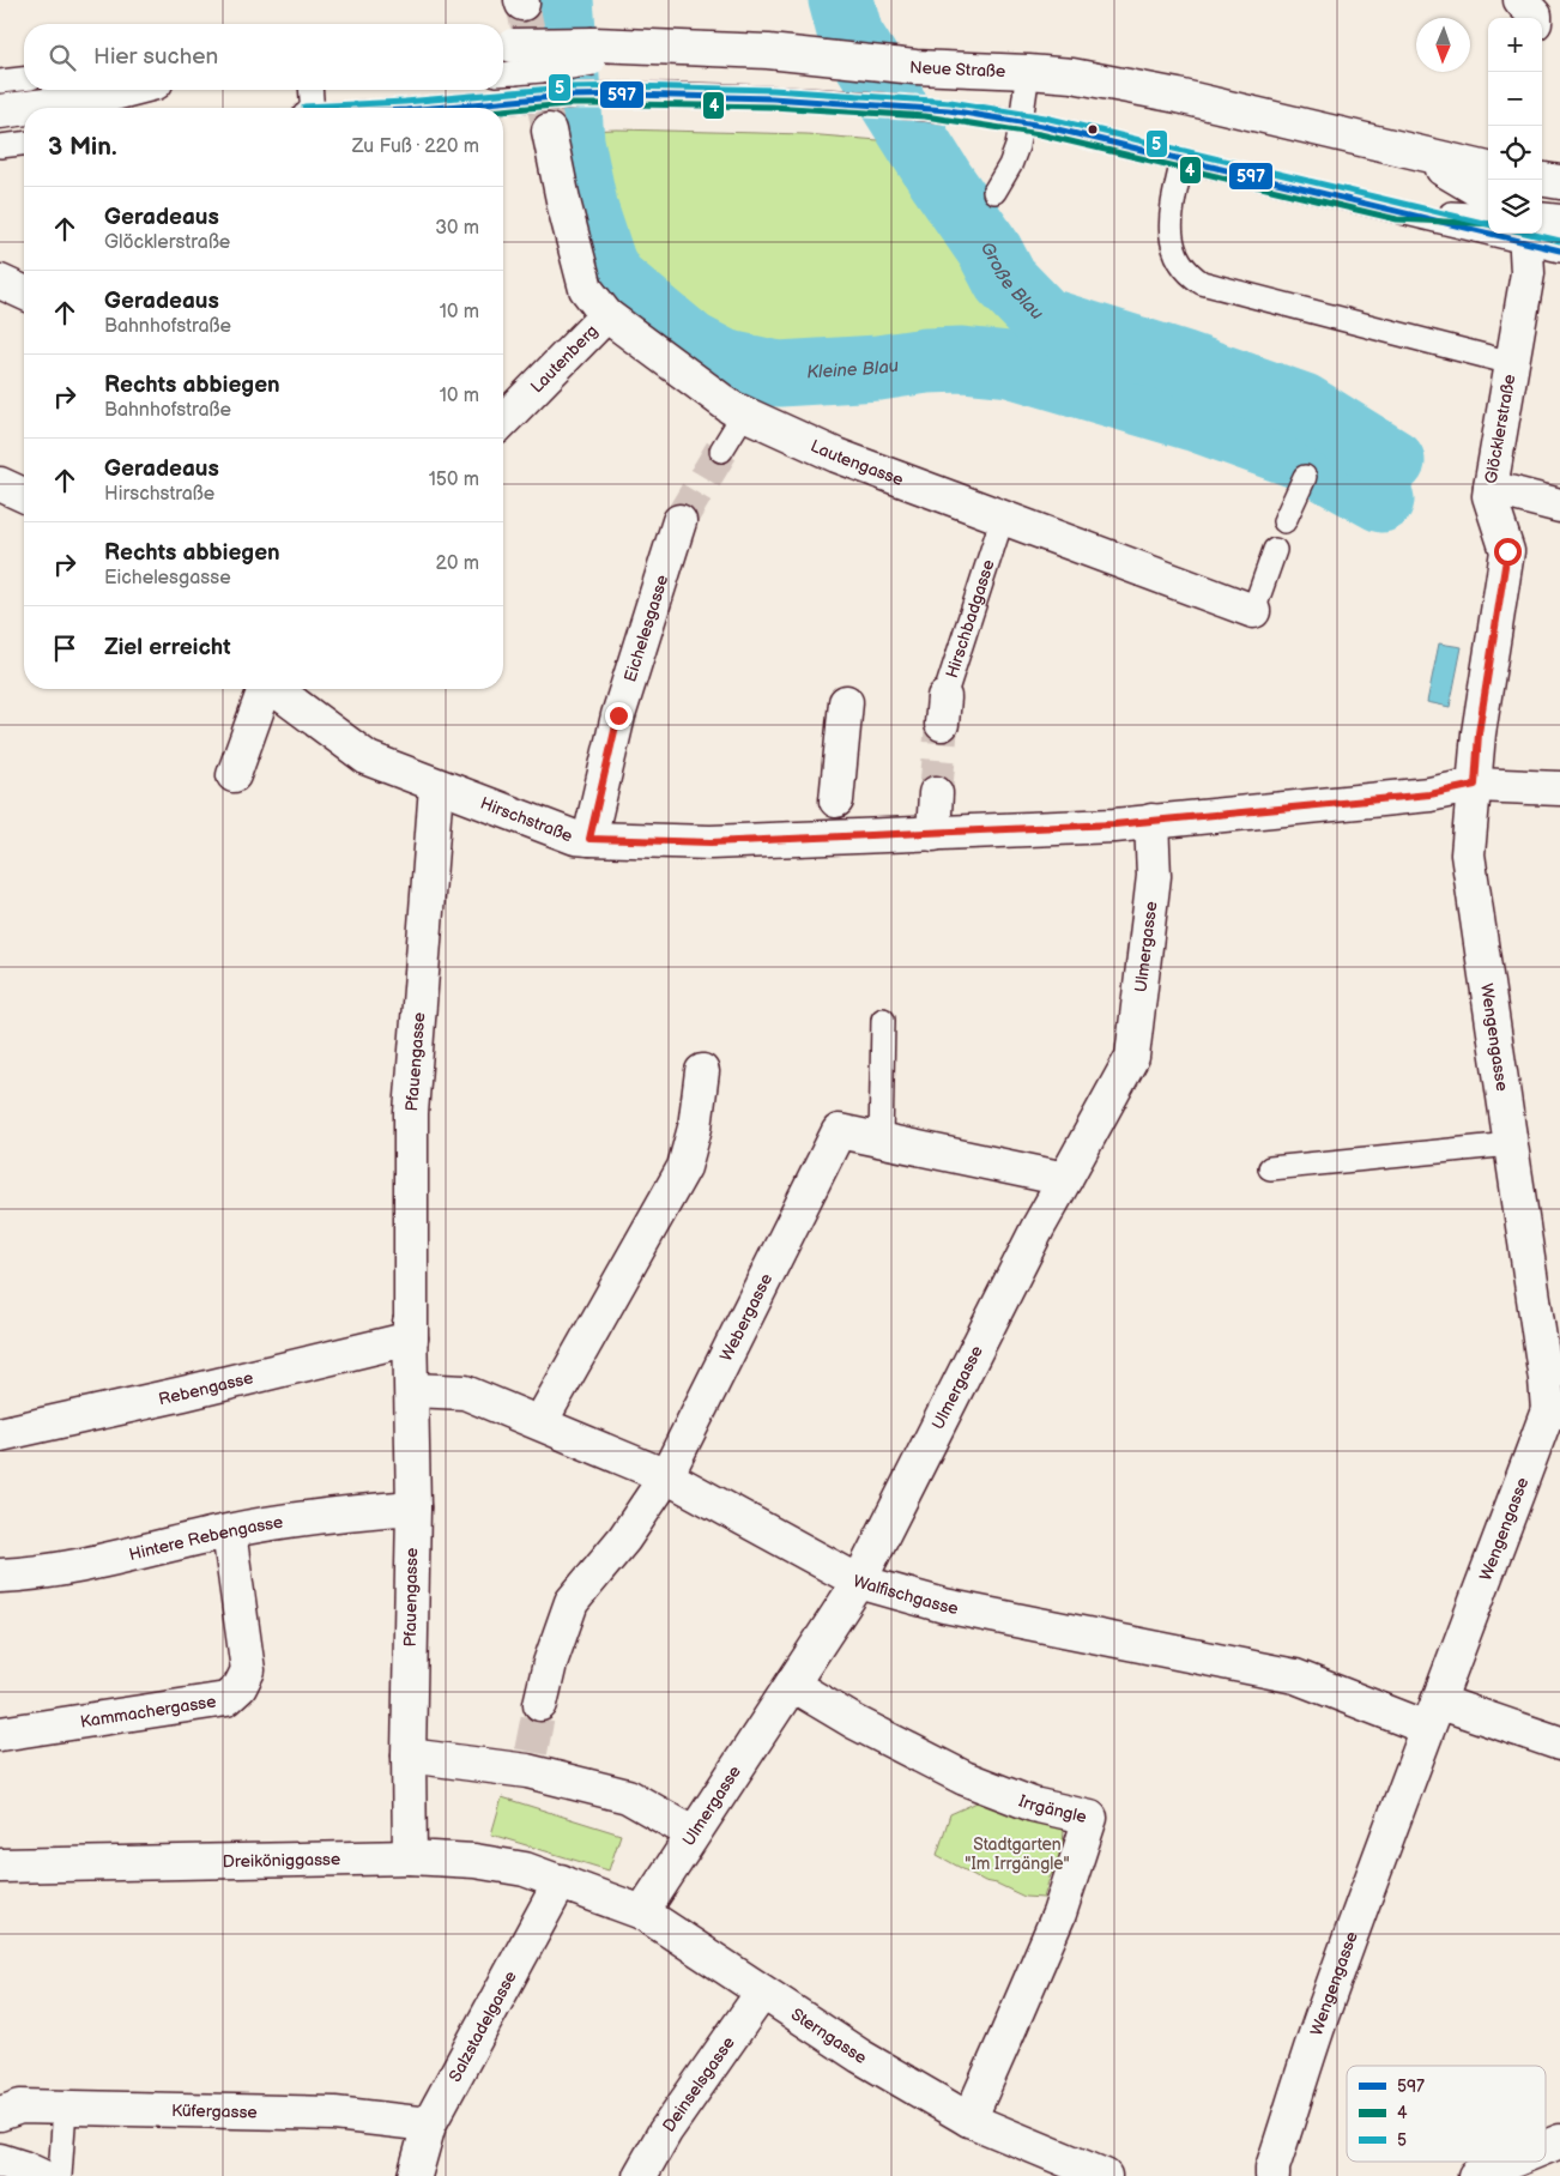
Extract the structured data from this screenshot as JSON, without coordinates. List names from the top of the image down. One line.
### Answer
{"streets":{"street":["Neue Straße","Lautenberg","Glöcklerstraße","Lautengasse","Eichelesgasse","Hirschstraße","Ulmergasse","Wengengasse","Pfauengasse","Webergasse","Rebengasse","Hintere Rebengasse","Walfischgasse","Kammachergasse","Irrgängle","Dreiköniggasse","Salzstadelgasse","Sterngasse","Deinselsgasse","Küfergasse"],"lane":["Hirschbadgasse"]},"crossings":[["Lautenberg","Lautengasse"],["Glöcklerstraße","Hirschstraße"],["Glöcklerstraße","Wengengasse"],["Lautengasse","Hirschbadgasse"],["Eichelesgasse","Hirschstraße"],["Hirschstraße","Ulmergasse"],["Hirschstraße","Wengengasse"],["Hirschstraße","Pfauengasse"],["Ulmergasse","Webergasse"],["Ulmergasse","Walfischgasse"],["Ulmergasse","Irrgängle"],["Ulmergasse","Sterngasse"],["Wengengasse","Walfischgasse"],["Pfauengasse","Rebengasse"],["Pfauengasse","Hintere Rebengasse"],["Pfauengasse","Walfischgasse"],["Pfauengasse","Dreiköniggasse"],["Webergasse","Walfischgasse"],["Hintere Rebengasse","Kammachergasse"],["Irrgängle","Sterngasse"],["Dreiköniggasse","Salzstadelgasse"],["Dreiköniggasse","Sterngasse"],["Salzstadelgasse","Sterngasse"],["Salzstadelgasse","Küfergasse"],["Sterngasse","Deinselsgasse"]],"water":["Große Blau","Kleine Blau"],"parks":["Stadtgarten \"Im Irrgängle\""],"lines":["transit line 5","transit line 597","transit line 4"],"legend":["597","4","5"],"north":"bottom","page":{"map_buttons":["+","−"],"search":"Hier suchen","heading":["3 Min.","Zu Fuß · 220 m"],"list":[["Geradeaus","Glöcklerstraße","30 m"],["Geradeaus","Bahnhofstraße","10 m"],["Rechts abbiegen","Bahnhofstraße","10 m"],["Geradeaus","Hirschstraße","150 m"],["Rechts abbiegen","Eichelesgasse","20 m"],"Ziel erreicht"]}}
